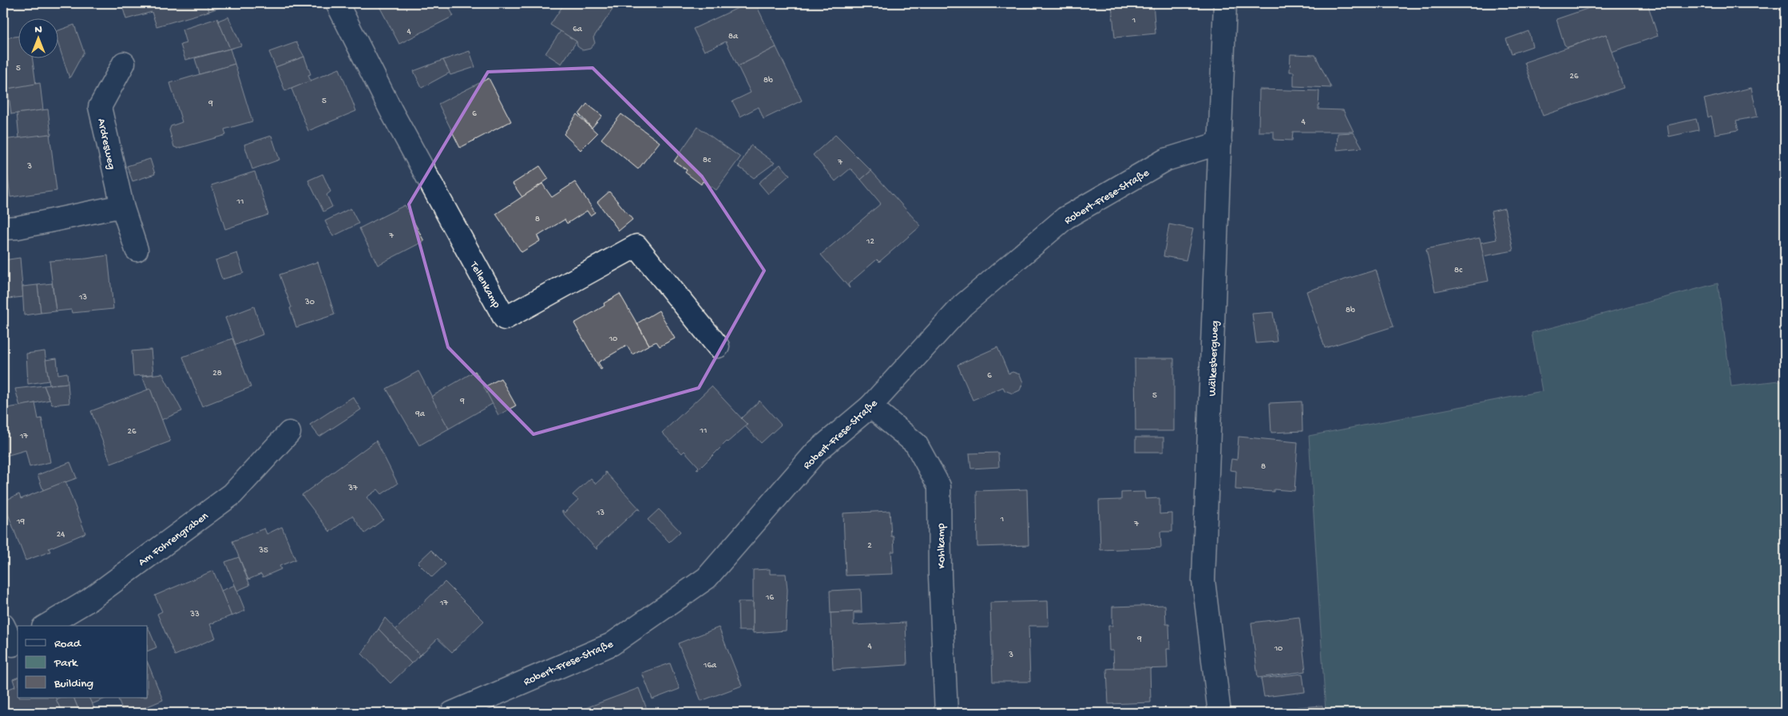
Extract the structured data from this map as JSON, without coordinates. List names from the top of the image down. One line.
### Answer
{"streets":{"street":["Ardresweg","Robert-Frese-Straße","Tellenkamp","Wälkesbergweg","Am Fohrengraben","Kohlkamp"]},"crossings":[["Robert-Frese-Straße","Wälkesbergweg"],["Robert-Frese-Straße","Kohlkamp"]],"house_numbers":["1","6a","4","8a","5","26","8b","5","9","6","4","8c","7","3","11","8","7","12","8c","13","30","8b","10","28","6","5","9","9a","11","26","17","8","37","13","1","19","7","24","2","35","16","17","33","9","4","10","3","16a"],"legend":["Road","Park","Building"],"north":"top"}
